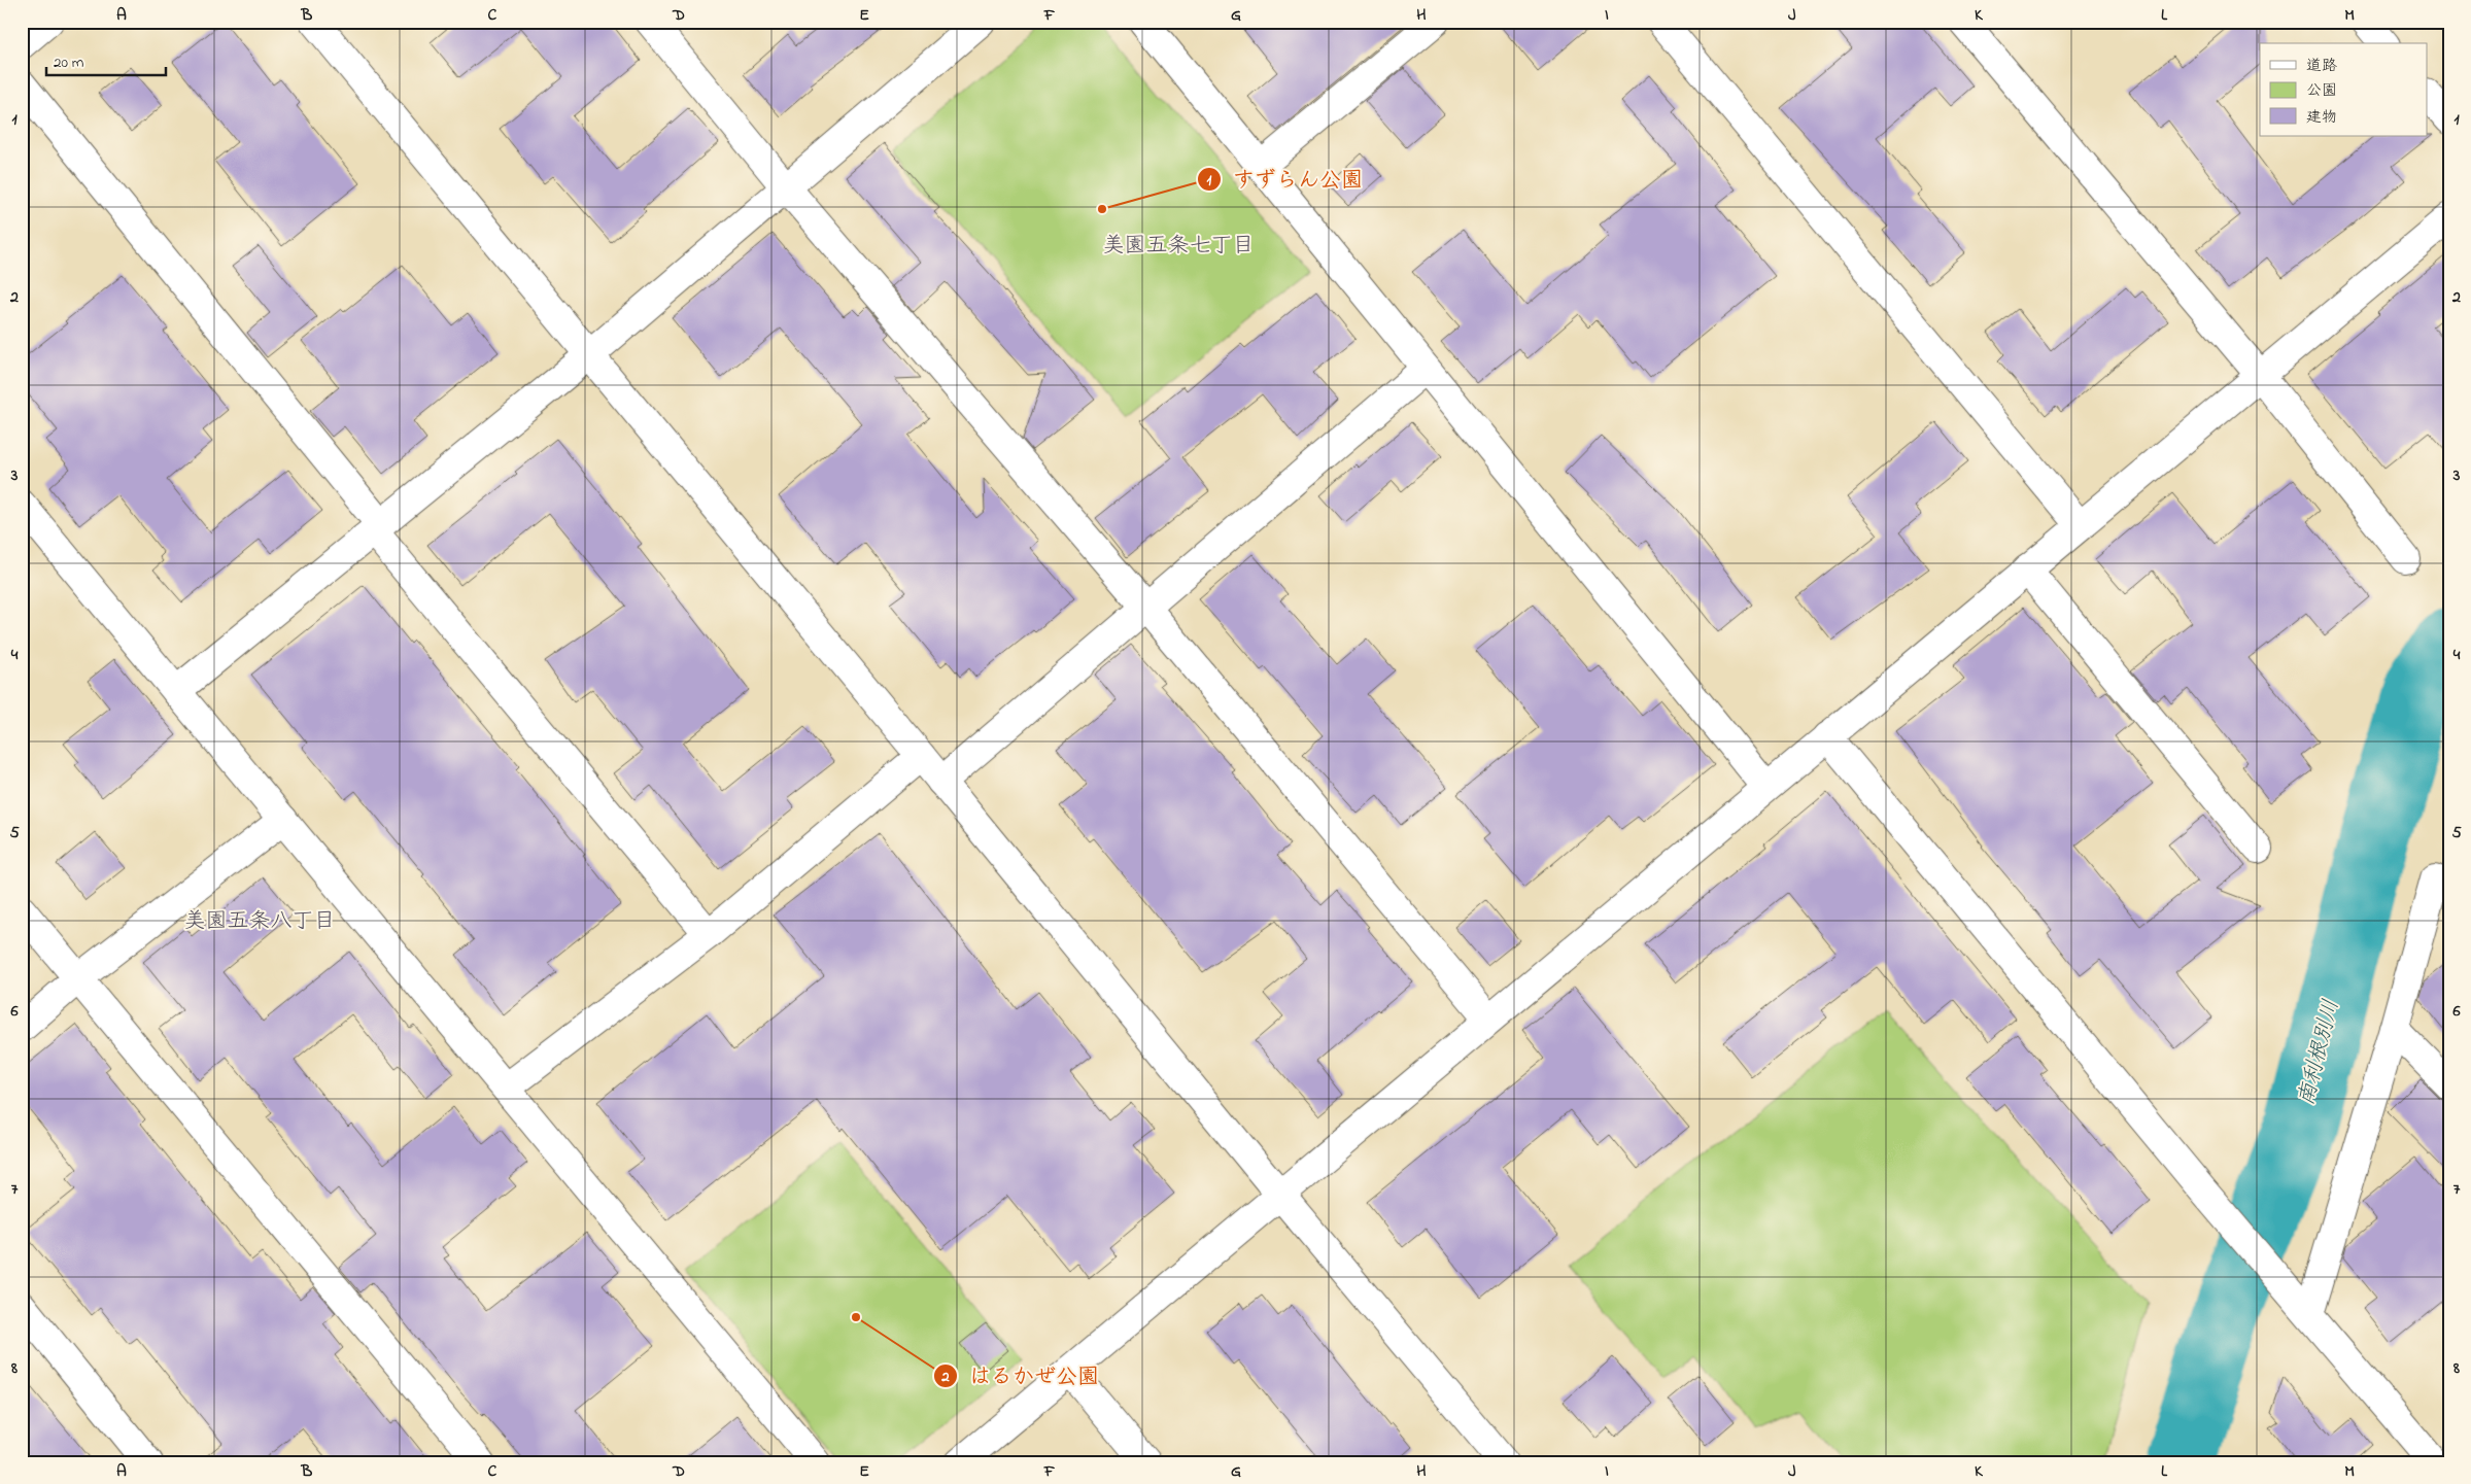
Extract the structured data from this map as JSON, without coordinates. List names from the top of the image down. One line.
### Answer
{"districts":["美園五条七丁目","美園五条八丁目"],"water":["南利根別川"],"places":["すずらん公園","はるかぜ公園"],"legend":["道路","公園","建物"],"scale_bar":"20 m","grid":{"columns":["A","B","C","D","E","F","G","H","I","J","K","L","M"],"rows":["1","2","3","4","5","6","7","8"]}}
